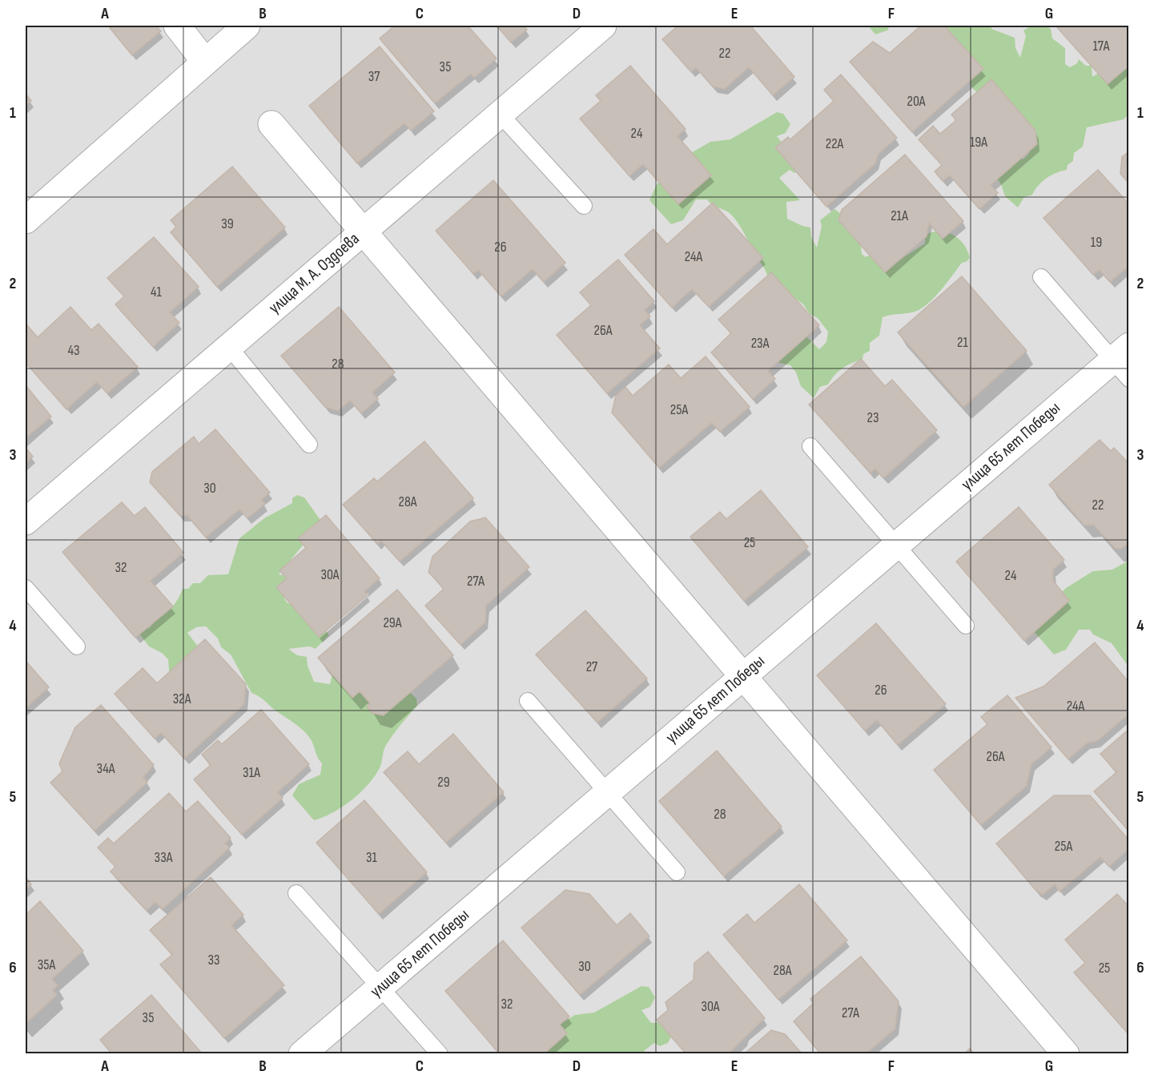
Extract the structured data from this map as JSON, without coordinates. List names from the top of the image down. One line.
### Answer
{"streets":{"street":["улица М. А. Оздоева","улица 65 лет Победы"]},"house_numbers":["17А","22","35","37","20А","24","19А","22А","21А","39","19","26","24А","41","26А","21","23А","43","28","25А","23","30","28А","22","25","32","30А","24","27А","29А","27","26","32А","24А","26А","34А","31А","29","28","25А","33А","31","33","35А","30","25","28А","32","30А","27А","35"],"grid":{"columns":["A","B","C","D","E","F","G"],"rows":["1","2","3","4","5","6"]}}
